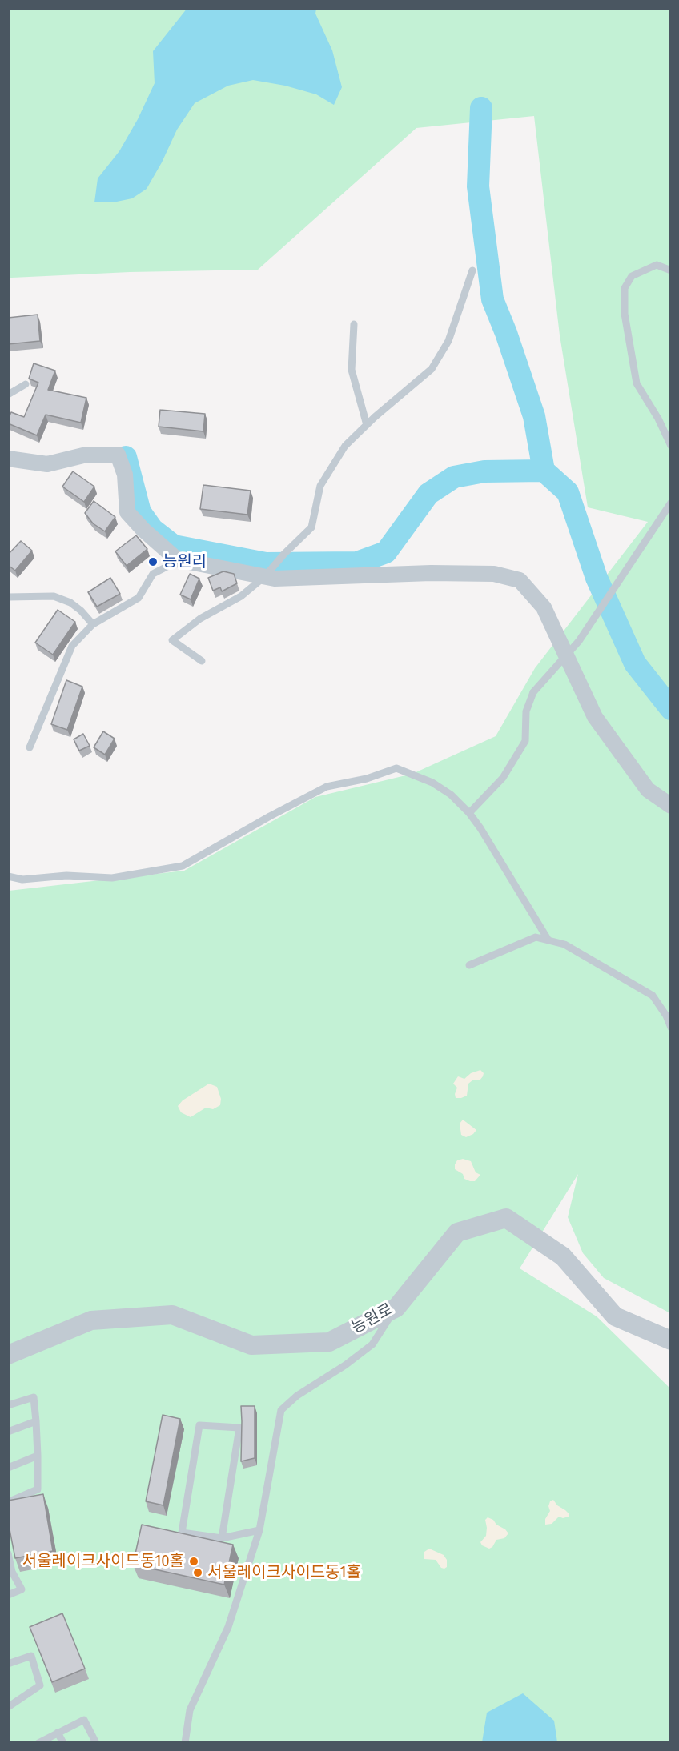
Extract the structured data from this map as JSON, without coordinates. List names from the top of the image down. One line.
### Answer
{"streets":{"street":["능원로"]},"places":["능원리","서울레이크사이드동10홀","서울레이크사이드동1홀"]}
